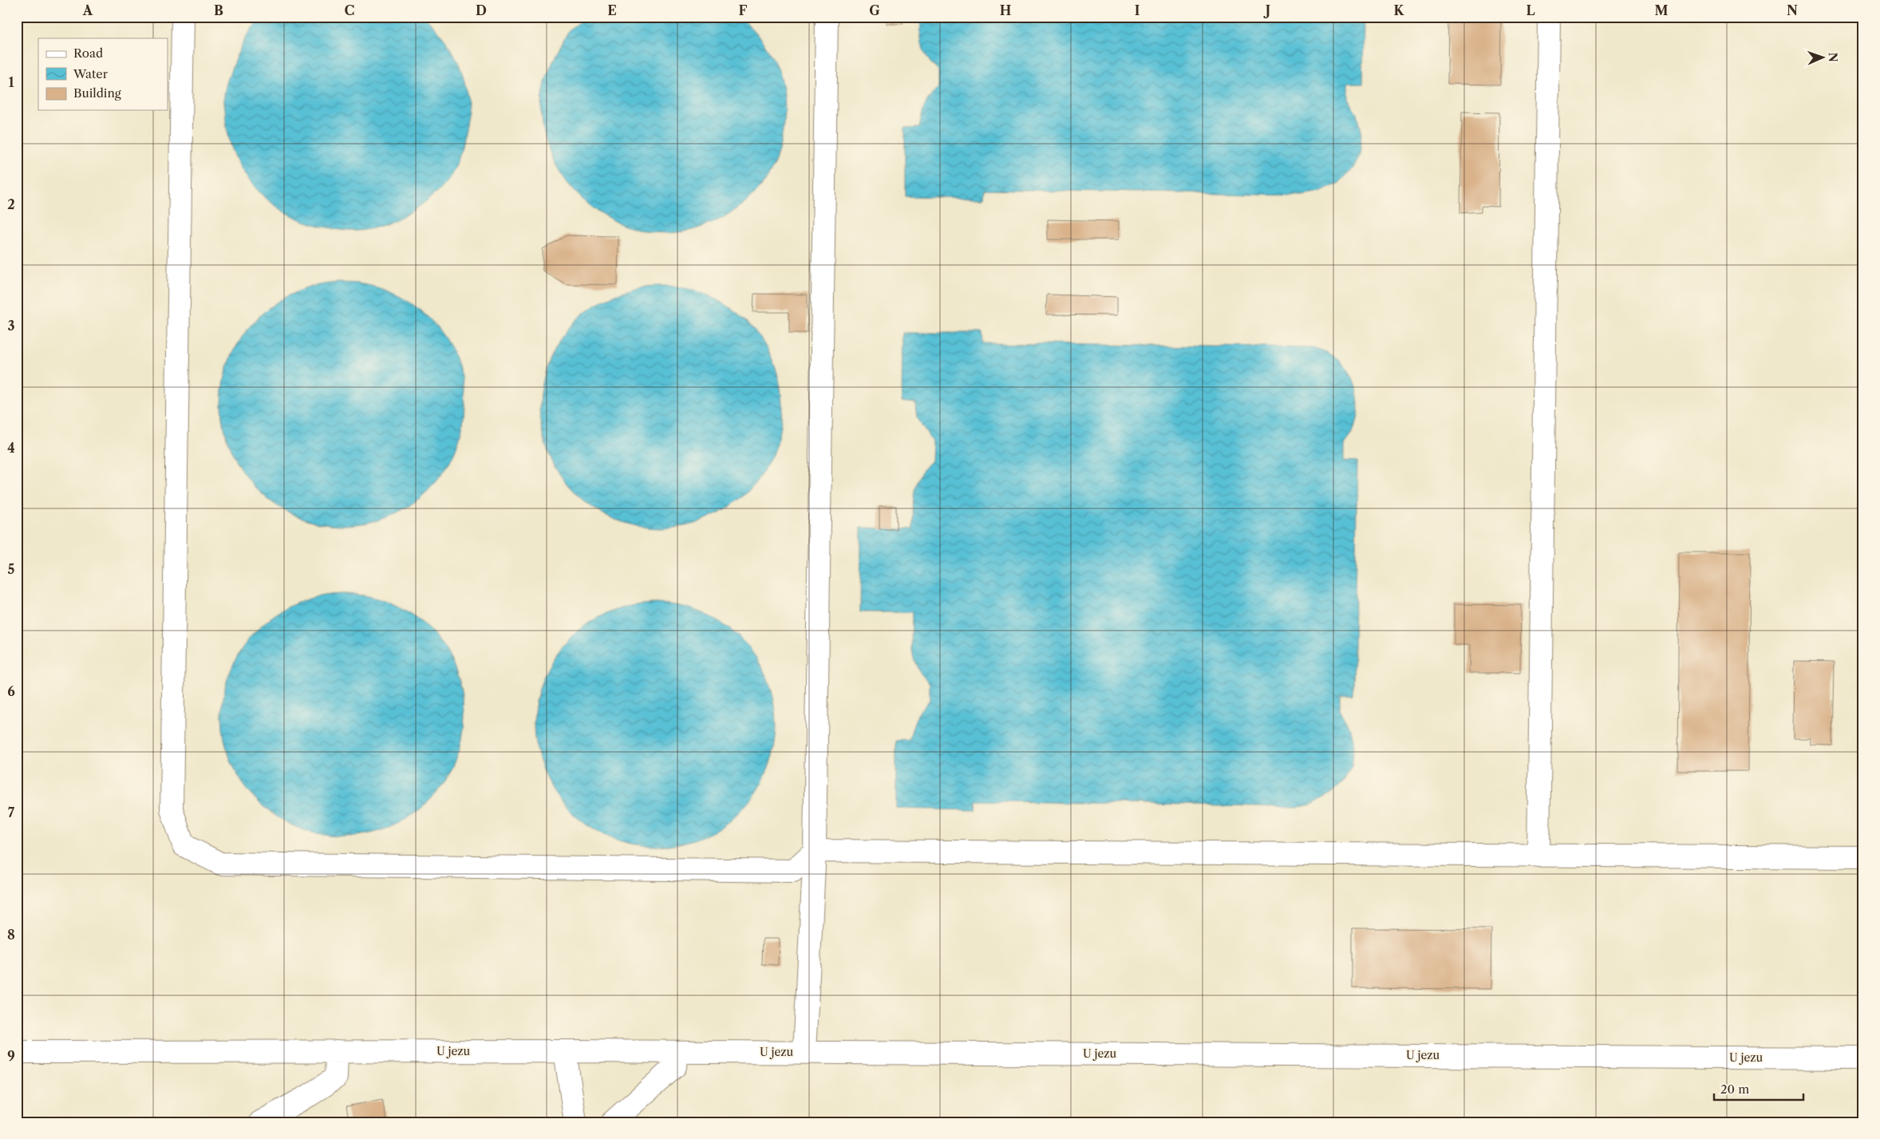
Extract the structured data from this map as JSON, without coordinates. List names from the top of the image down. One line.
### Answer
{"streets":{"street":["U jezu"]},"legend":["Road","Water","Building"],"scale_bar":"20 m","north":"right","grid":{"columns":["A","B","C","D","E","F","G","H","I","J","K","L","M","N"],"rows":["1","2","3","4","5","6","7","8","9"]}}
